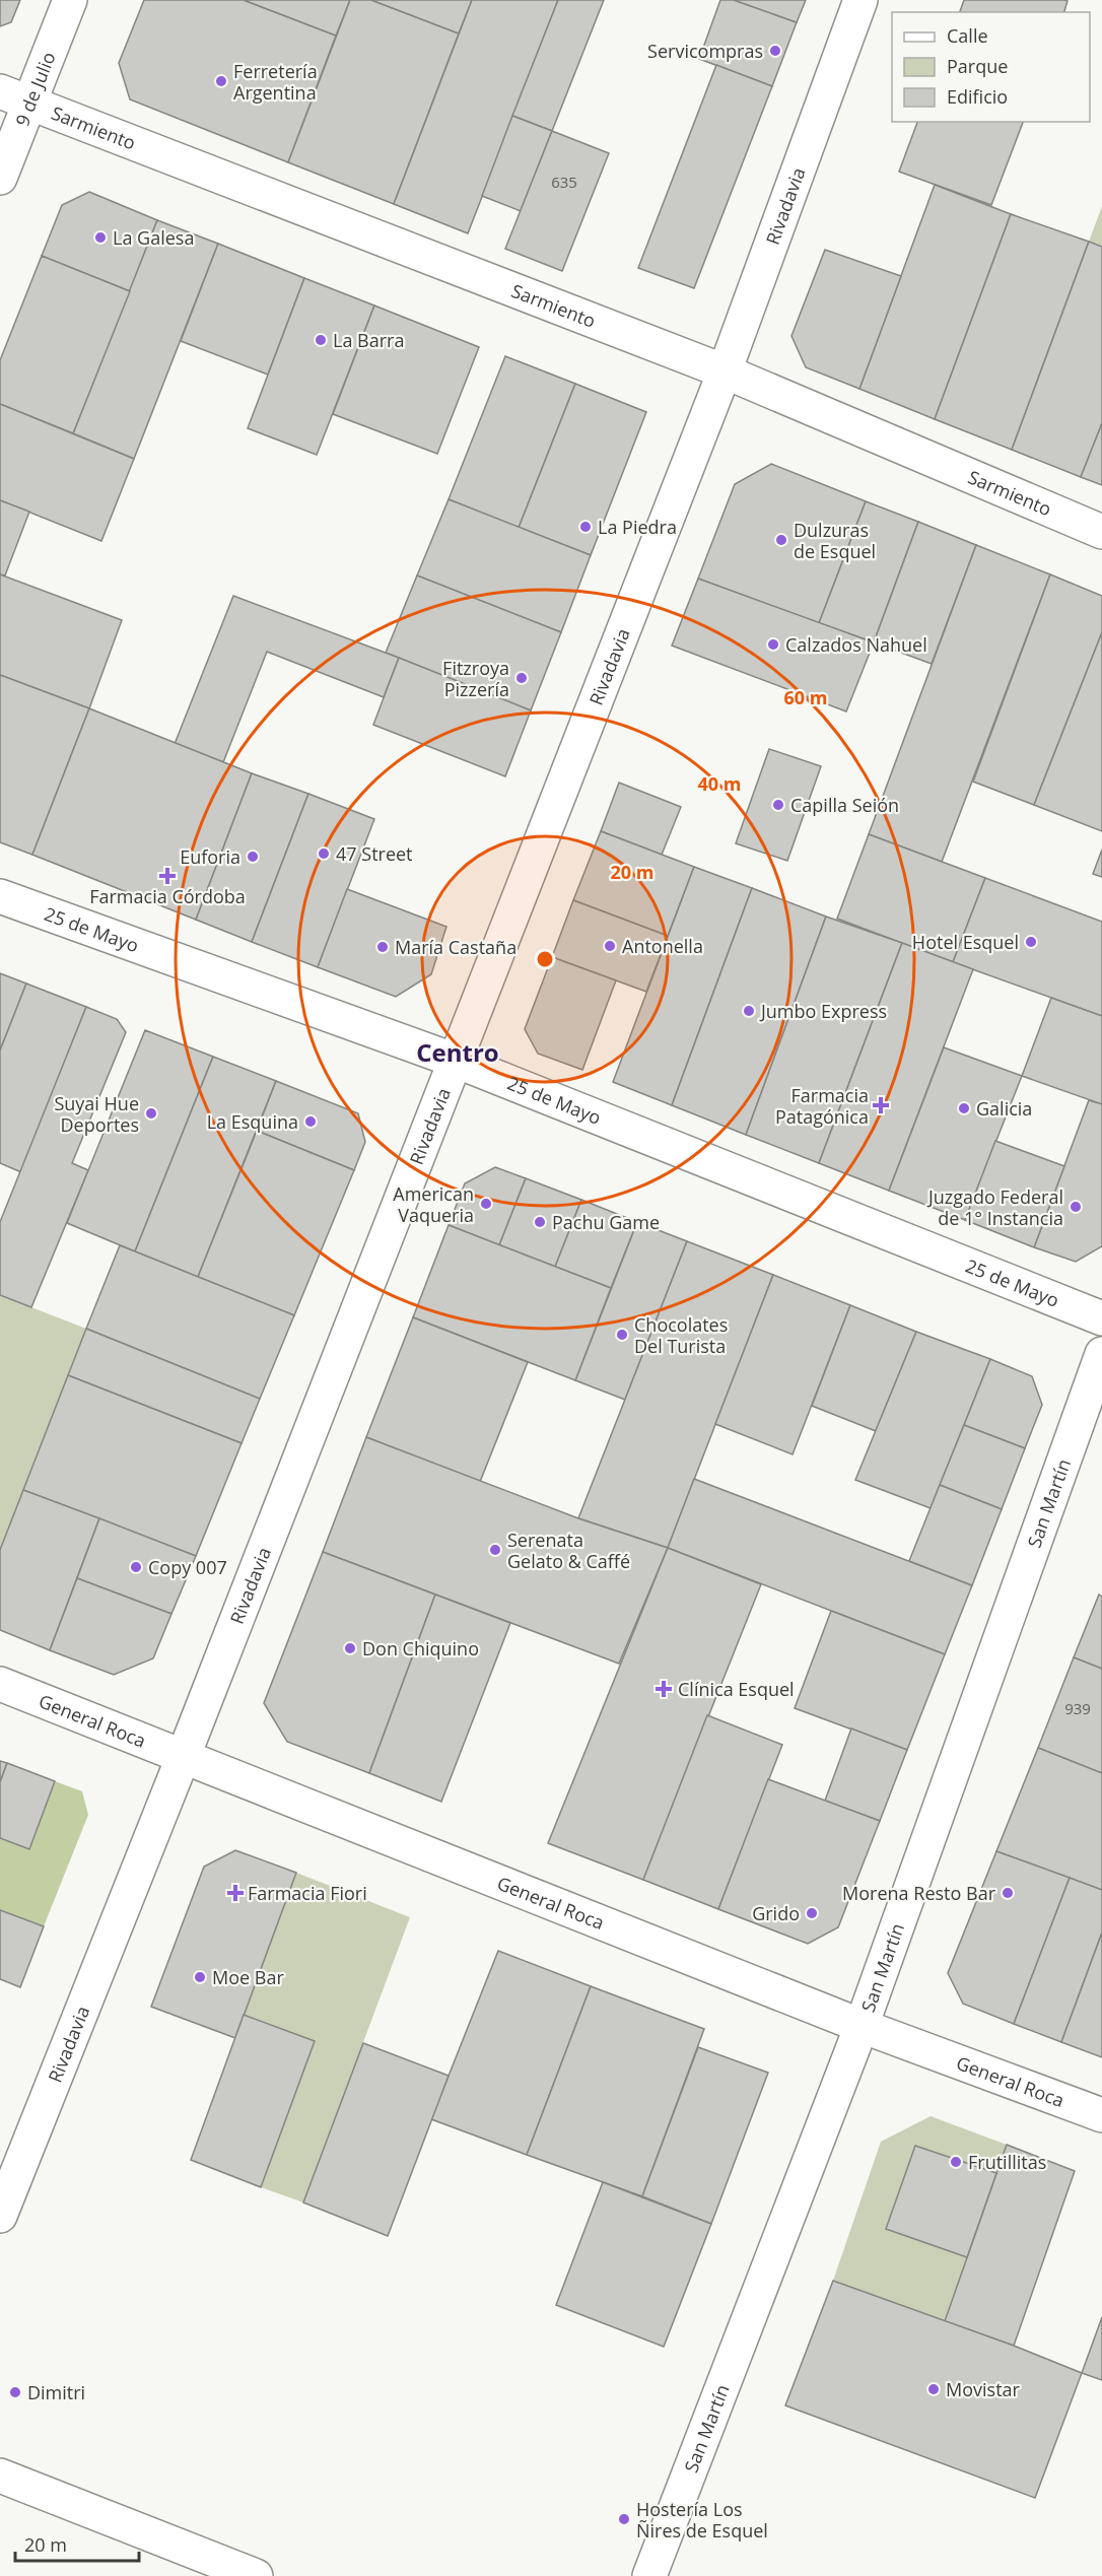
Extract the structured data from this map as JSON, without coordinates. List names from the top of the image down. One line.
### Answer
{"streets":{"street":["9 de Julio","Sarmiento","Rivadavia","25 de Mayo","San Martín","General Roca"]},"crossings":[["9 de Julio","Sarmiento"],["Sarmiento","Rivadavia"],["Rivadavia","25 de Mayo"],["Rivadavia","General Roca"],["San Martín","General Roca"]],"districts":["Centro"],"places":{"other":["Servicompras","Ferretería Argentina","La Galesa","La Barra","La Piedra","Dulzuras de Esquel","Calzados Nahuel","Fitzroya Pizzería","Capilla Seión","47 Street","Euforia","Hotel Esquel","Antonella","María Castaña","Jumbo Express","Galicia","Suyai Hue Deportes","La Esquina","American Vaqueria","Juzgado Federal de 1° Instancia","Pachu Game","Chocolates Del Turista","Serenata Gelato & Caffé","Copy 007","Don Chiquino","Morena Resto Bar","Grido","Moe Bar","Frutillitas","Movistar","Dimitri","Hostería Los Ñires de Esquel"],"health":["Farmacia Córdoba","Farmacia Patagónica","Clínica Esquel","Farmacia Fiori"]},"house_numbers":["635","939"],"legend":["Calle","Parque","Edificio"],"scale_bar":"20 m","rings":["60 m","40 m","20 m"]}
